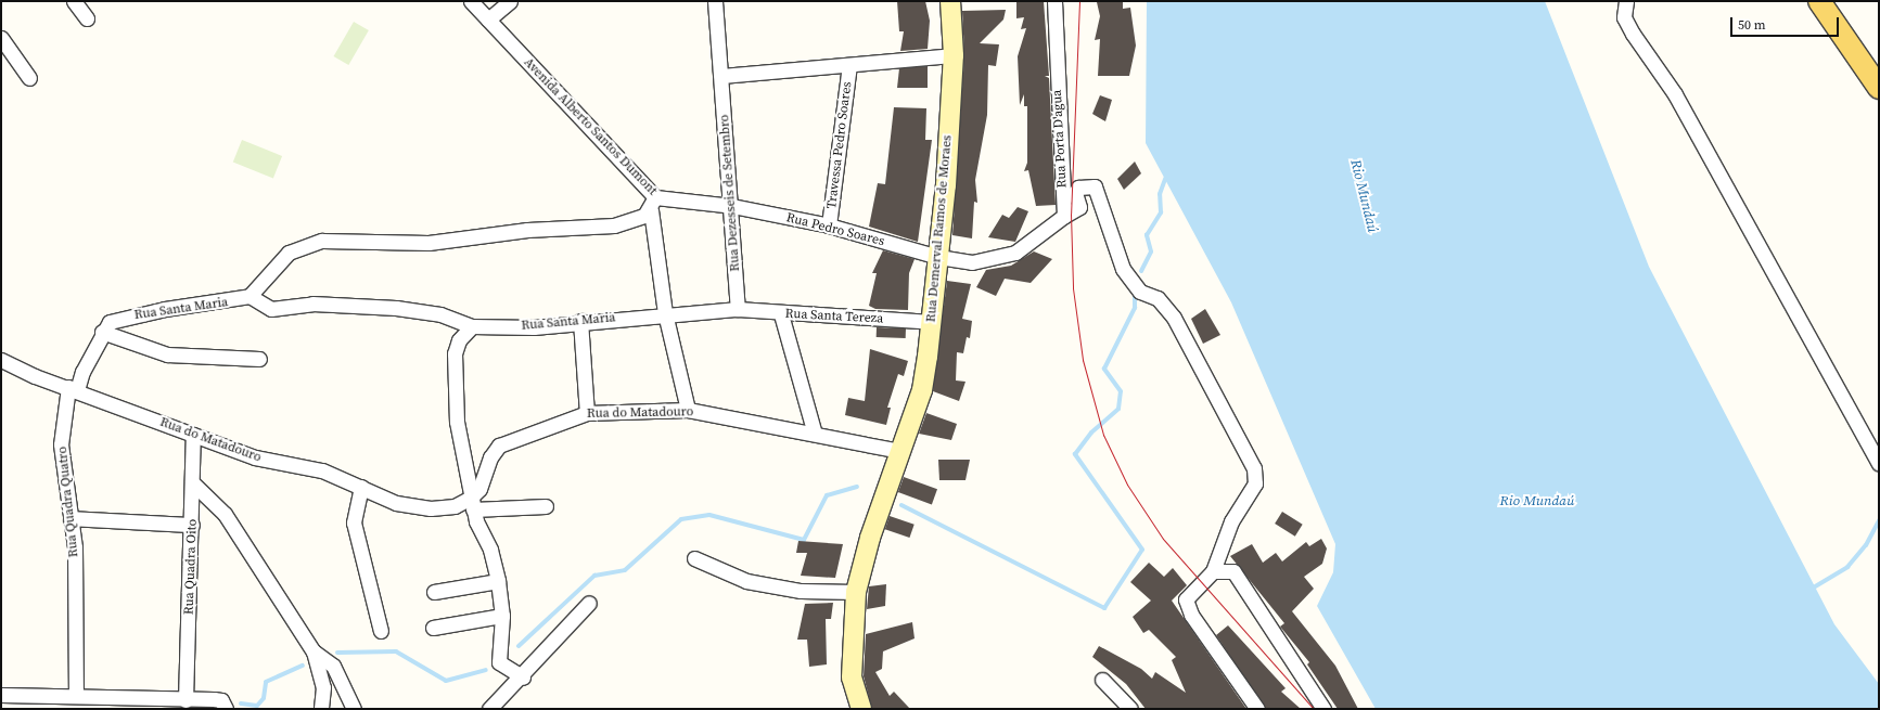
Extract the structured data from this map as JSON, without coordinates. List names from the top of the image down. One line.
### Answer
{"streets":{"street":["Avenida Alberto Santos Dumont","Rua Porta D'agua","Travessa Pedro Soares","Rua Dezesseis de Setembro","Rua Demerval Ramos de Moraes","Rua Pedro Soares","Rua Santa Maria","Rua Santa Tereza","Rua do Matadouro","Rua Quadra Quatro","Rua Quadra Oito"]},"crossings":[["Avenida Alberto Santos Dumont","Rua Dezesseis de Setembro"],["Avenida Alberto Santos Dumont","Rua Pedro Soares"],["Rua Porta D'agua","Rua Pedro Soares"],["Travessa Pedro Soares","Rua Pedro Soares"],["Rua Dezesseis de Setembro","Rua Pedro Soares"],["Rua Dezesseis de Setembro","Rua Santa Maria"],["Rua Dezesseis de Setembro","Rua Santa Tereza"],["Rua Demerval Ramos de Moraes","Rua Pedro Soares"],["Rua Demerval Ramos de Moraes","Rua Santa Tereza"],["Rua Demerval Ramos de Moraes","Rua do Matadouro"],["Rua Santa Maria","Rua Santa Tereza"],["Rua Santa Maria","Rua do Matadouro"],["Rua Santa Maria","Rua Quadra Quatro"],["Rua do Matadouro","Rua Quadra Quatro"],["Rua do Matadouro","Rua Quadra Oito"]],"water":["Rio Mundaú"],"scale_bar":"50 m"}
